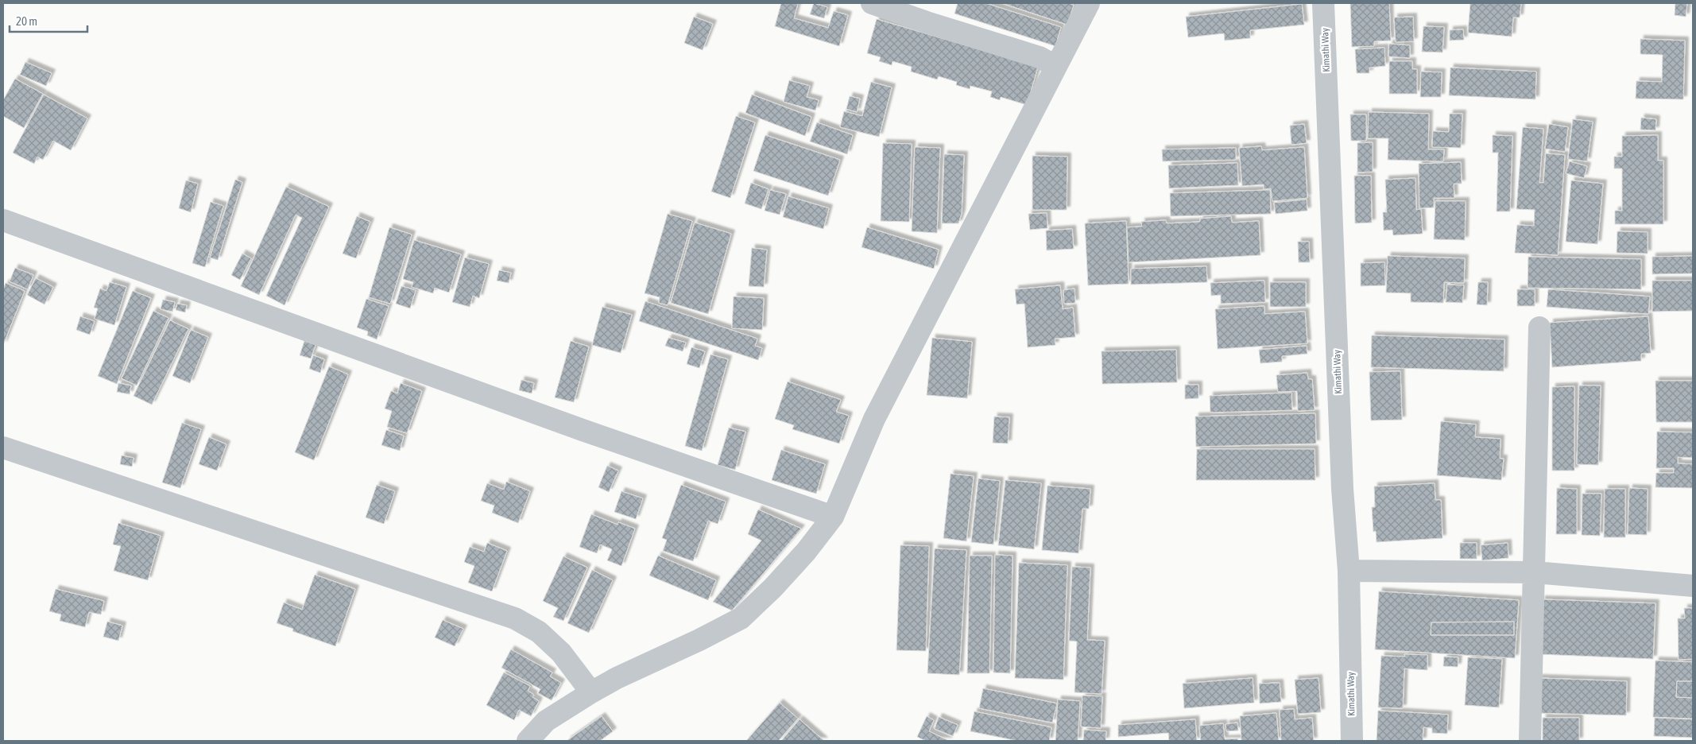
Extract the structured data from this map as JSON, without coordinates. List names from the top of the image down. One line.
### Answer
{"streets":{"street":["Kimathi Way"]},"scale_bar":"20 m"}
